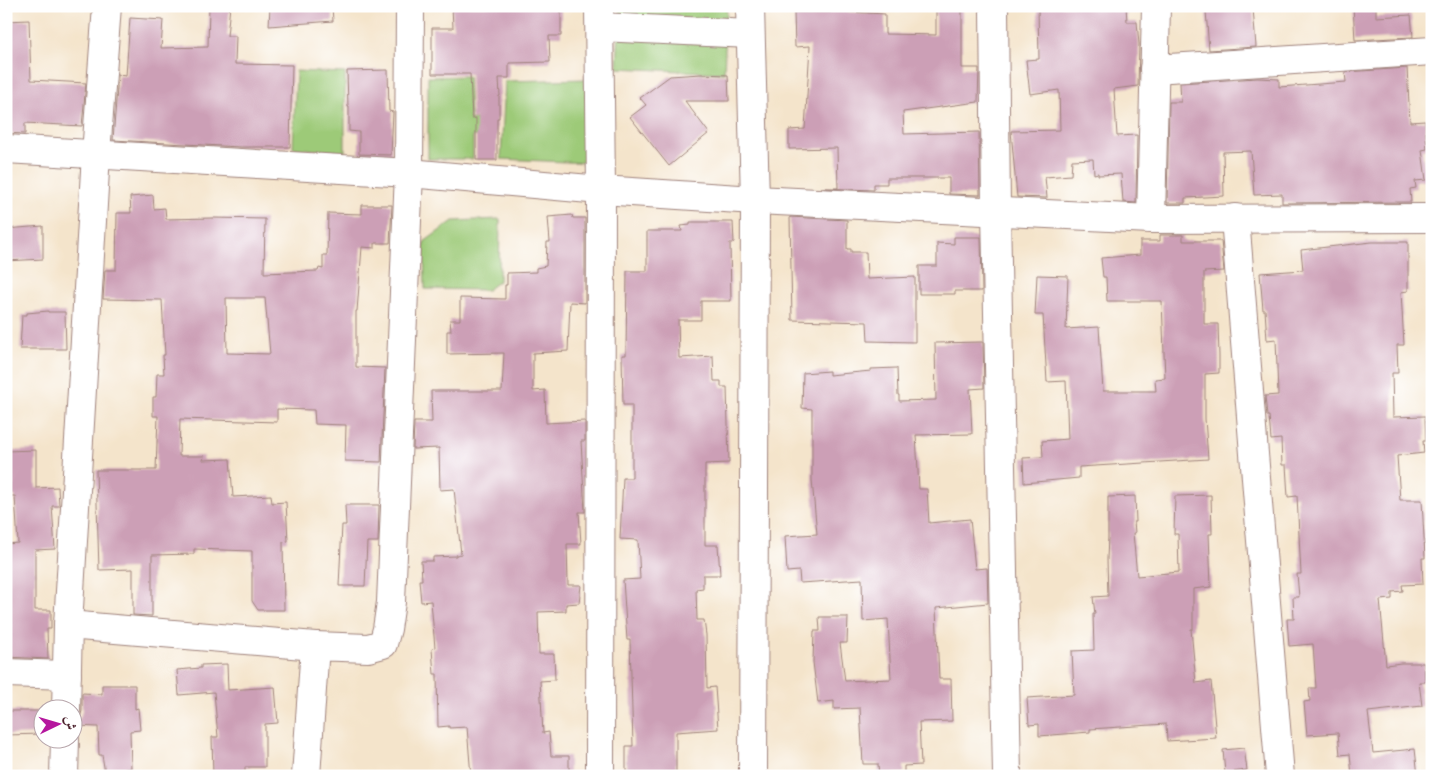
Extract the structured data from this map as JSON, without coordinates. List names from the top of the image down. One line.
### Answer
{"north":"right"}
